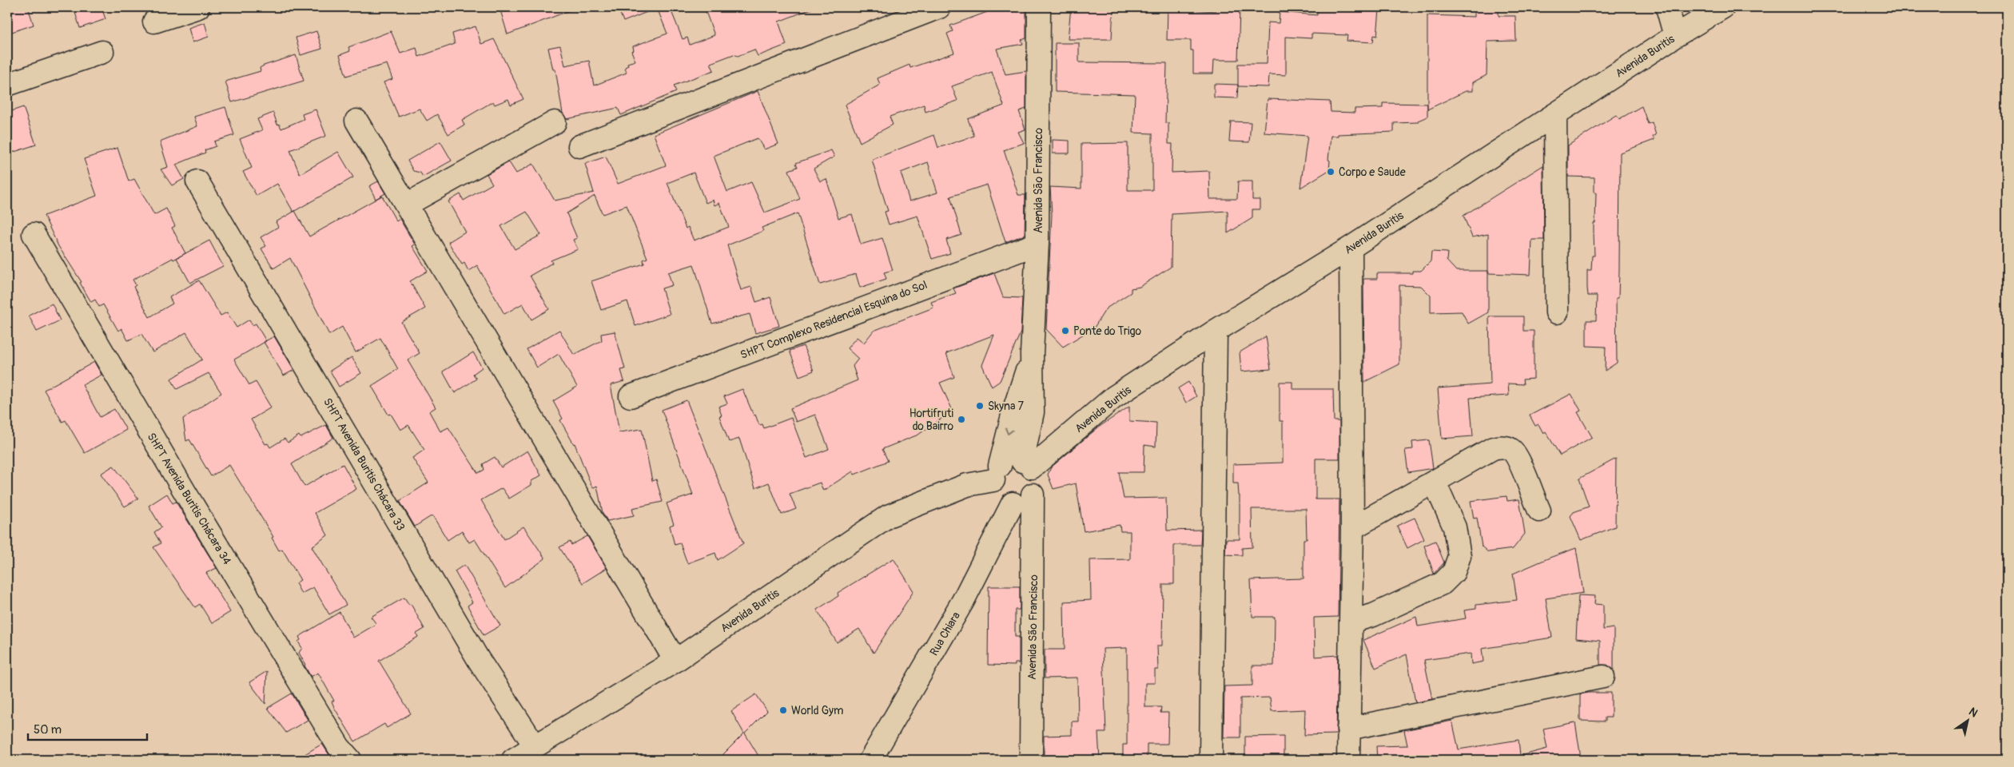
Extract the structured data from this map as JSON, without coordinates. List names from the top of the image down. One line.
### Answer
{"streets":{"street":["Avenida Buritis","Avenida São Francisco","SHPT Complexo Residencial Esquina do Sol","SHPT Avenida Buritis Chácara 33","SHPT Avenida Buritis Chácara 34","Rua Chiara"]},"crossings":[["Avenida Buritis","Avenida São Francisco"],["Avenida Buritis","SHPT Avenida Buritis Chácara 33"],["Avenida Buritis","Rua Chiara"],["Avenida São Francisco","SHPT Complexo Residencial Esquina do Sol"],["Avenida São Francisco","Rua Chiara"]],"places":["Corpo e Saude","Ponte do Trigo","Skyna 7","Hortifruti do Bairro","World Gym"],"scale_bar":"50 m","north":"top right"}
